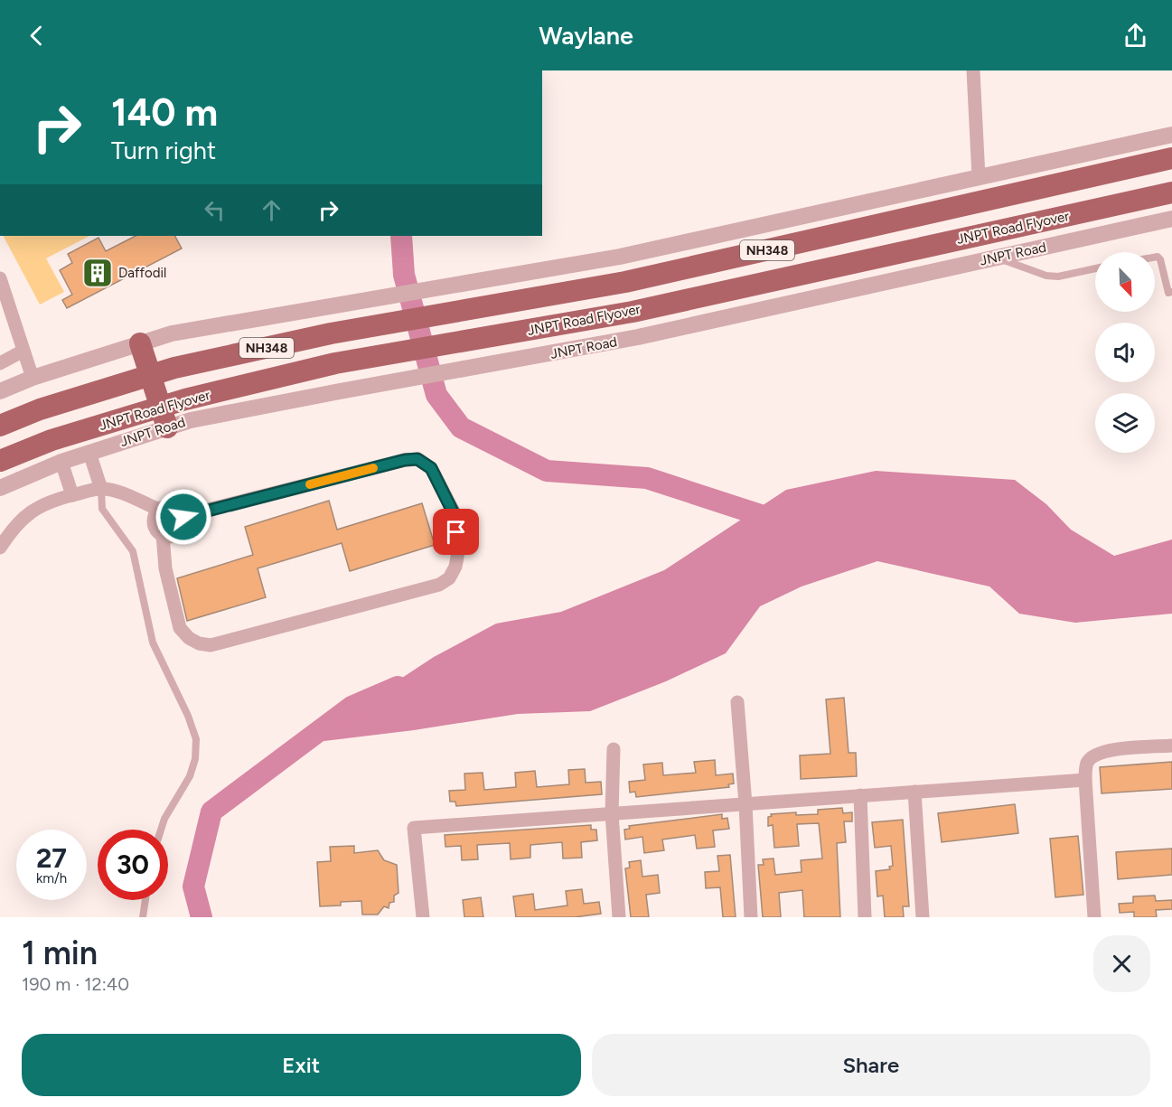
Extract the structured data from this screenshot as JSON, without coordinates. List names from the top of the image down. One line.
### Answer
{"streets":{"highway":["JNPT Road Flyover","NH348"],"street":["JNPT Road"]},"places":{"building":["Daffodil"]},"north":"bottom right","page":{"header":"Waylane","turn":["140 m","Turn right"],"speed":"27 km/h","limit":"30","heading":["1 min","190 m · 12:40"],"buttons":["Exit","Share"]}}
